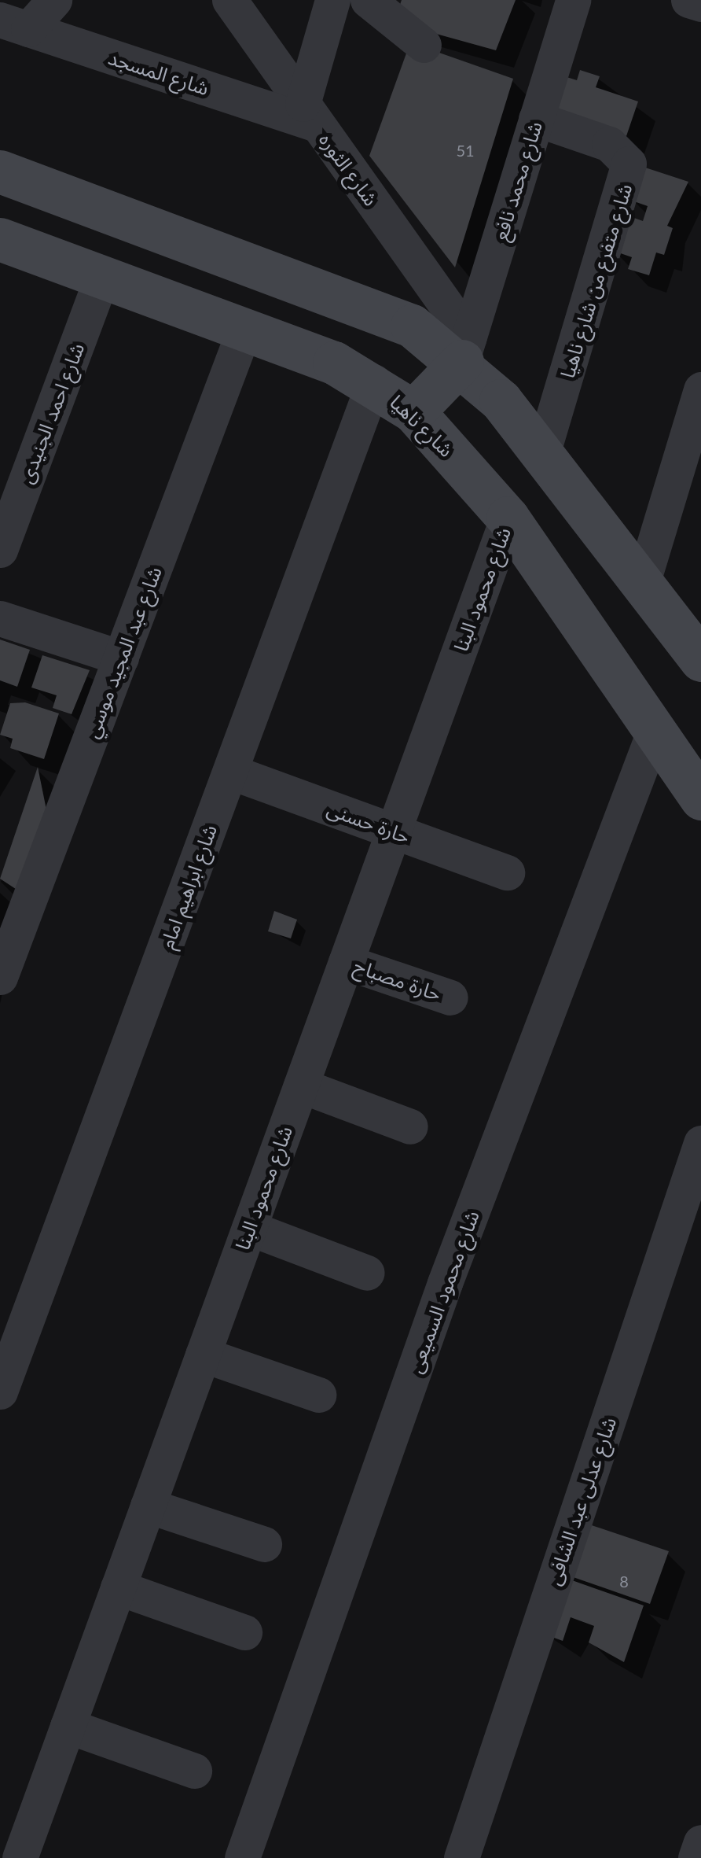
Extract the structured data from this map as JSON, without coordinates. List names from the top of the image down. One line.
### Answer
{"streets":{"main road":["شارع ناهيا"],"street":["شارع المسجد","شارع الثوره","شارع محمد نافع","شارع متفرع من شارع ناهيا","شارع احمد الجنيدى","شارع محمود البنا","شارع عبد المجيد موسي","حارة حسنى","شارع ابراهيم امام","حارة مصباح","شارع محمود السميعى","شارع عدلى عبد الشافى"]},"crossings":[["شارع المسجد","شارع الثوره"],["شارع الثوره","شارع محمد نافع"],["شارع محمد نافع","شارع متفرع من شارع ناهيا"],["شارع احمد الجنيدى","شارع ناهيا"],["شارع ناهيا","شارع محمود البنا"],["شارع ناهيا","شارع عبد المجيد موسي"],["شارع ناهيا","شارع ابراهيم امام"],["شارع ناهيا","شارع محمود السميعى"],["شارع محمود البنا","حارة حسنى"],["شارع محمود البنا","حارة مصباح"],["حارة حسنى","شارع ابراهيم امام"]],"house_numbers":["51","8"]}
